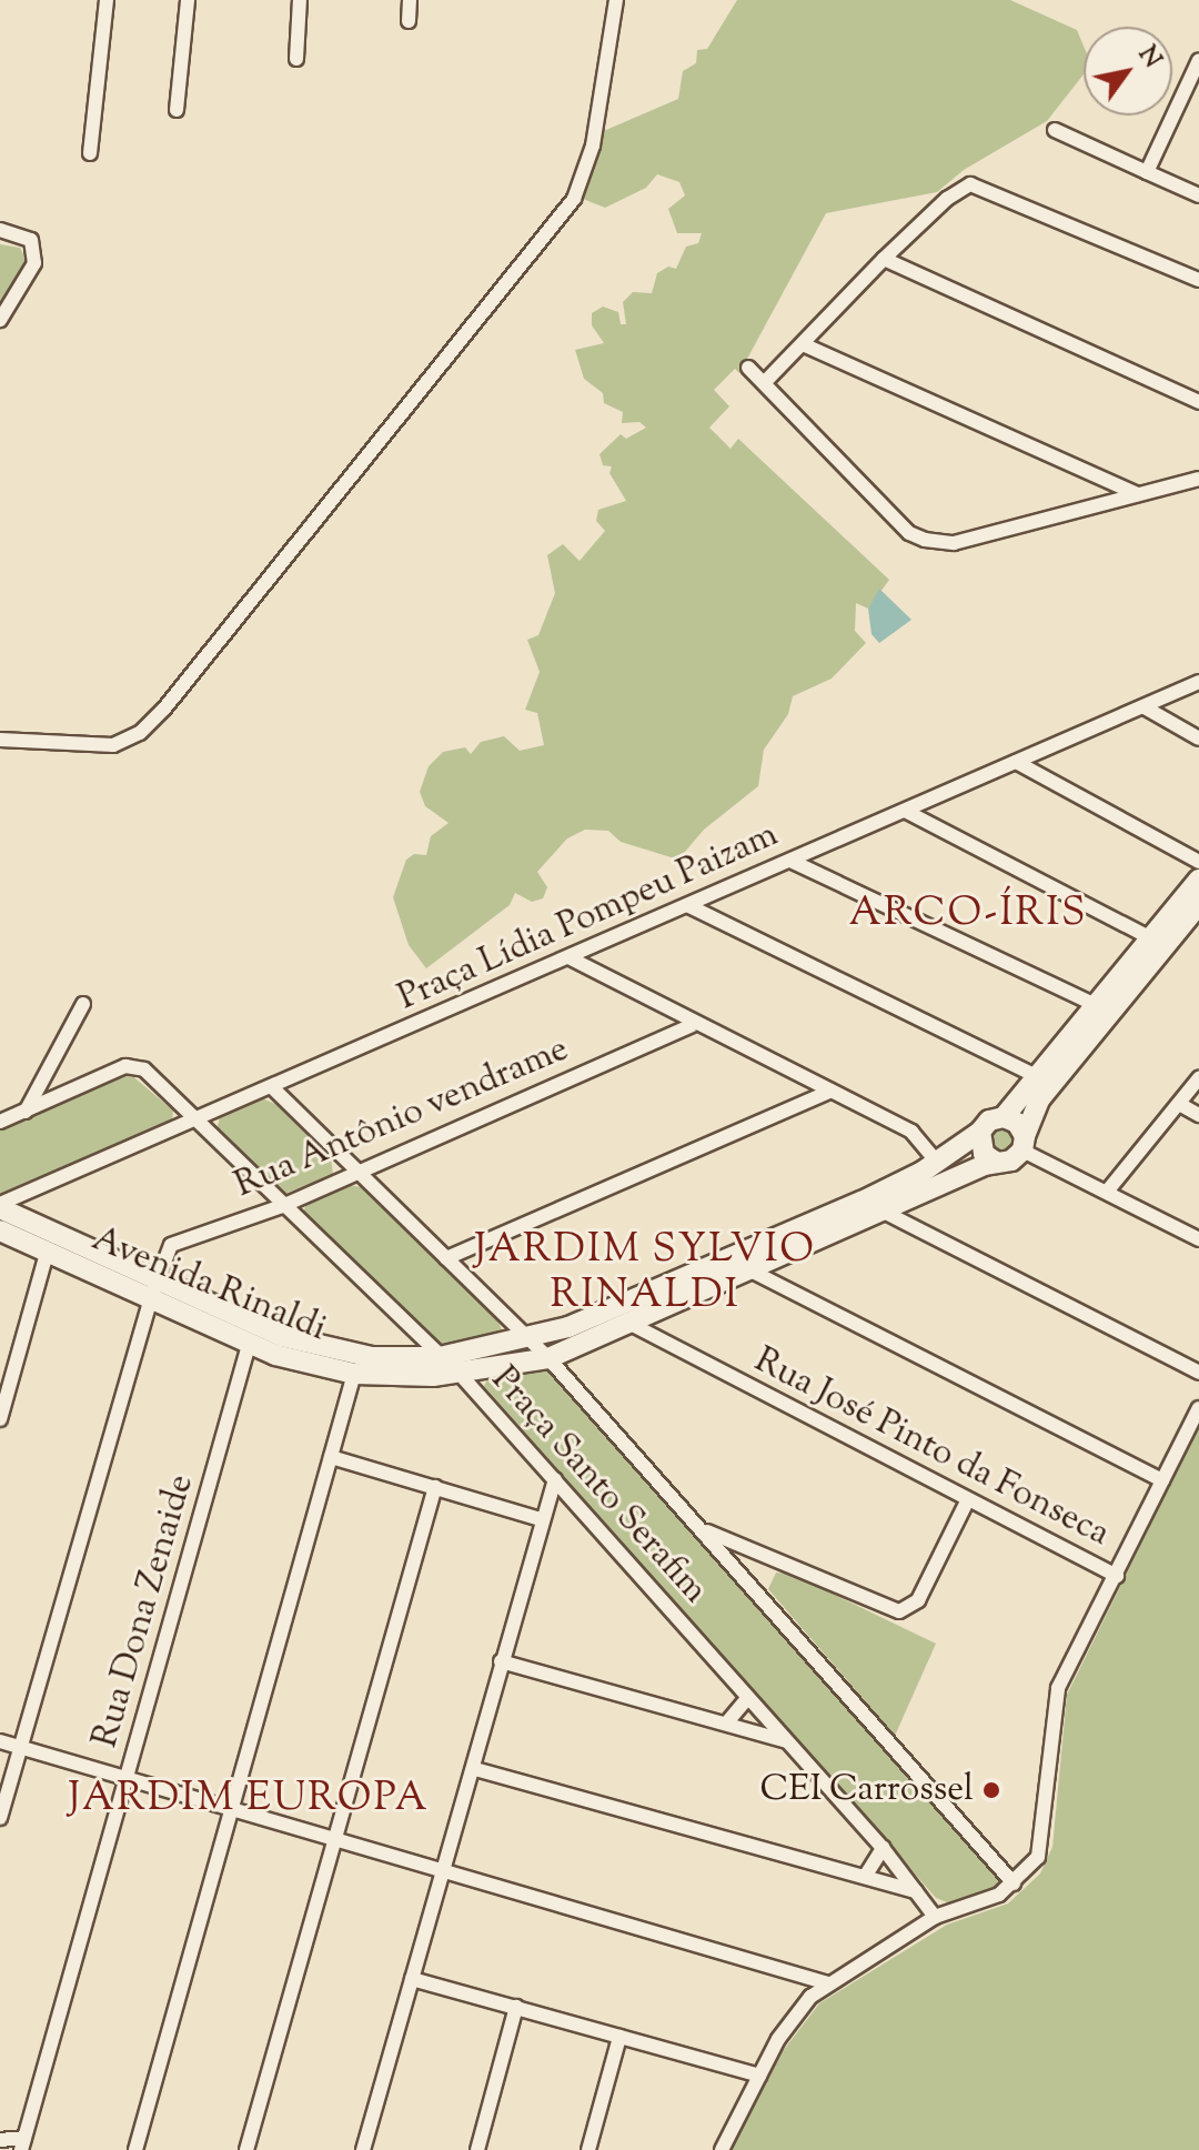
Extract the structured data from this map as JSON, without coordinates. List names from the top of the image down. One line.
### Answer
{"streets":{"main road":["Avenida Rinaldi"],"street":["Praça Lídia Pompeu Paizam","Rua Antônio vendrame","Rua José Pinto da Fonseca","Praça Santo Serafim","Rua Dona Zenaide"]},"crossings":[["Praça Lídia Pompeu Paizam","Avenida Rinaldi"],["Praça Lídia Pompeu Paizam","Praça Santo Serafim"],["Rua Antônio vendrame","Avenida Rinaldi"],["Rua Antônio vendrame","Praça Santo Serafim"],["Avenida Rinaldi","Rua José Pinto da Fonseca"],["Avenida Rinaldi","Praça Santo Serafim"],["Avenida Rinaldi","Rua Dona Zenaide"]],"districts":["ARCO-ÍRIS","JARDIM SYLVIO RINALDI","JARDIM EUROPA"],"places":["CEI Carrossel"],"north":"top right"}
